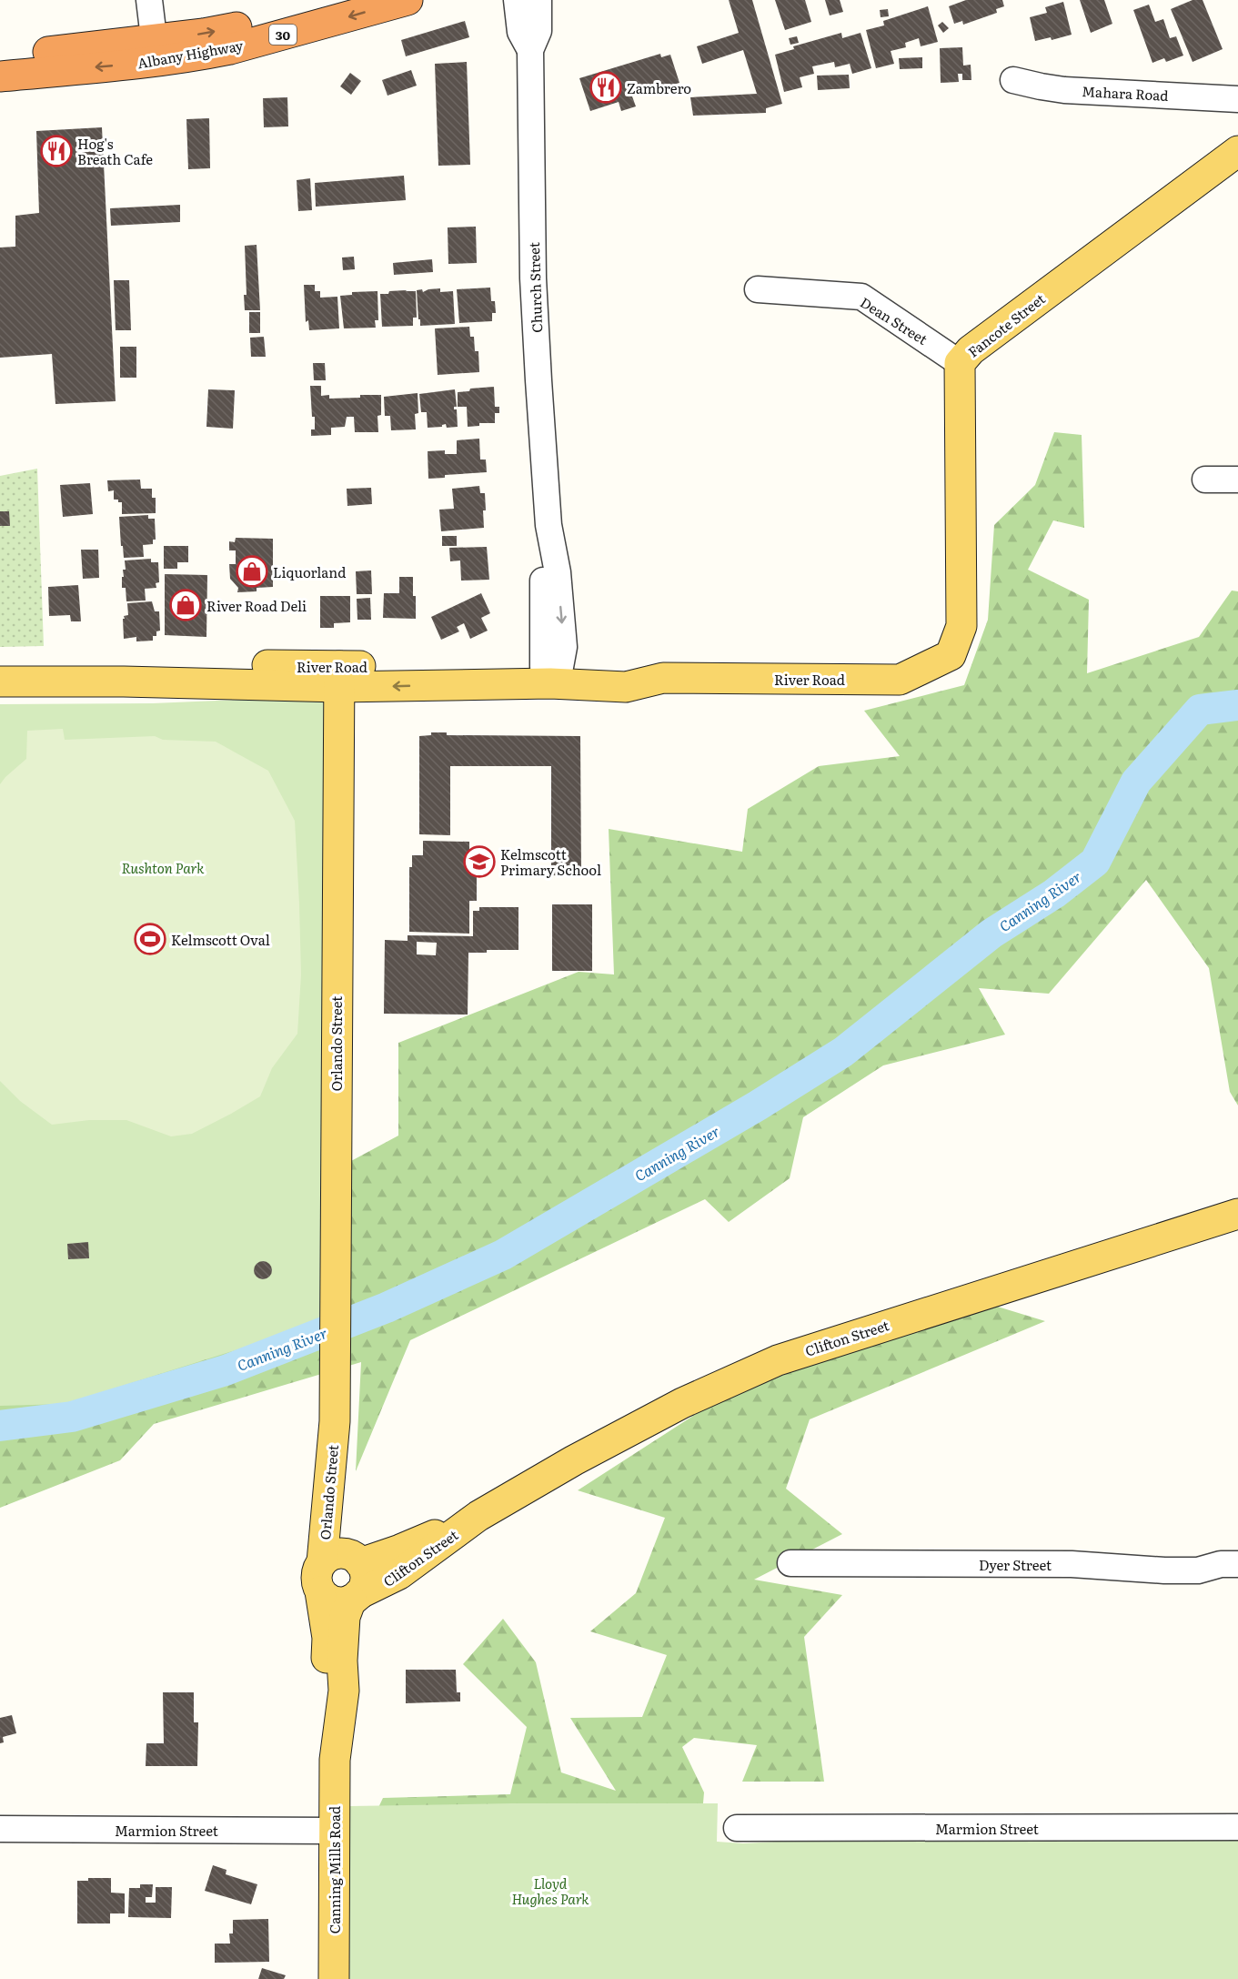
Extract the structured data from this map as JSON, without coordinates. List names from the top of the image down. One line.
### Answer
{"streets":{"highway":["30","Albany Highway"],"main road":["Fancote Street","River Road","Orlando Street","Clifton Street","Canning Mills Road"],"street":["Mahara Road","Church Street","Dean Street","Dyer Street","Marmion Street"]},"crossings":[["Church Street","River Road"],["Dean Street","Fancote Street"],["Fancote Street","River Road"],["River Road","Orlando Street"],["Orlando Street","Clifton Street"],["Orlando Street","Canning Mills Road"],["Clifton Street","Canning Mills Road"],["Marmion Street","Canning Mills Road"]],"water":["Canning River"],"parks":["Rushton Park","Lloyd Hughes Park"],"places":{"restaurant":["Zambrero","Hog's Breath Cafe"],"shop":["Liquorland","River Road Deli"],"school or university":["Kelmscott Primary School"],"sports":["Kelmscott Oval"]}}
